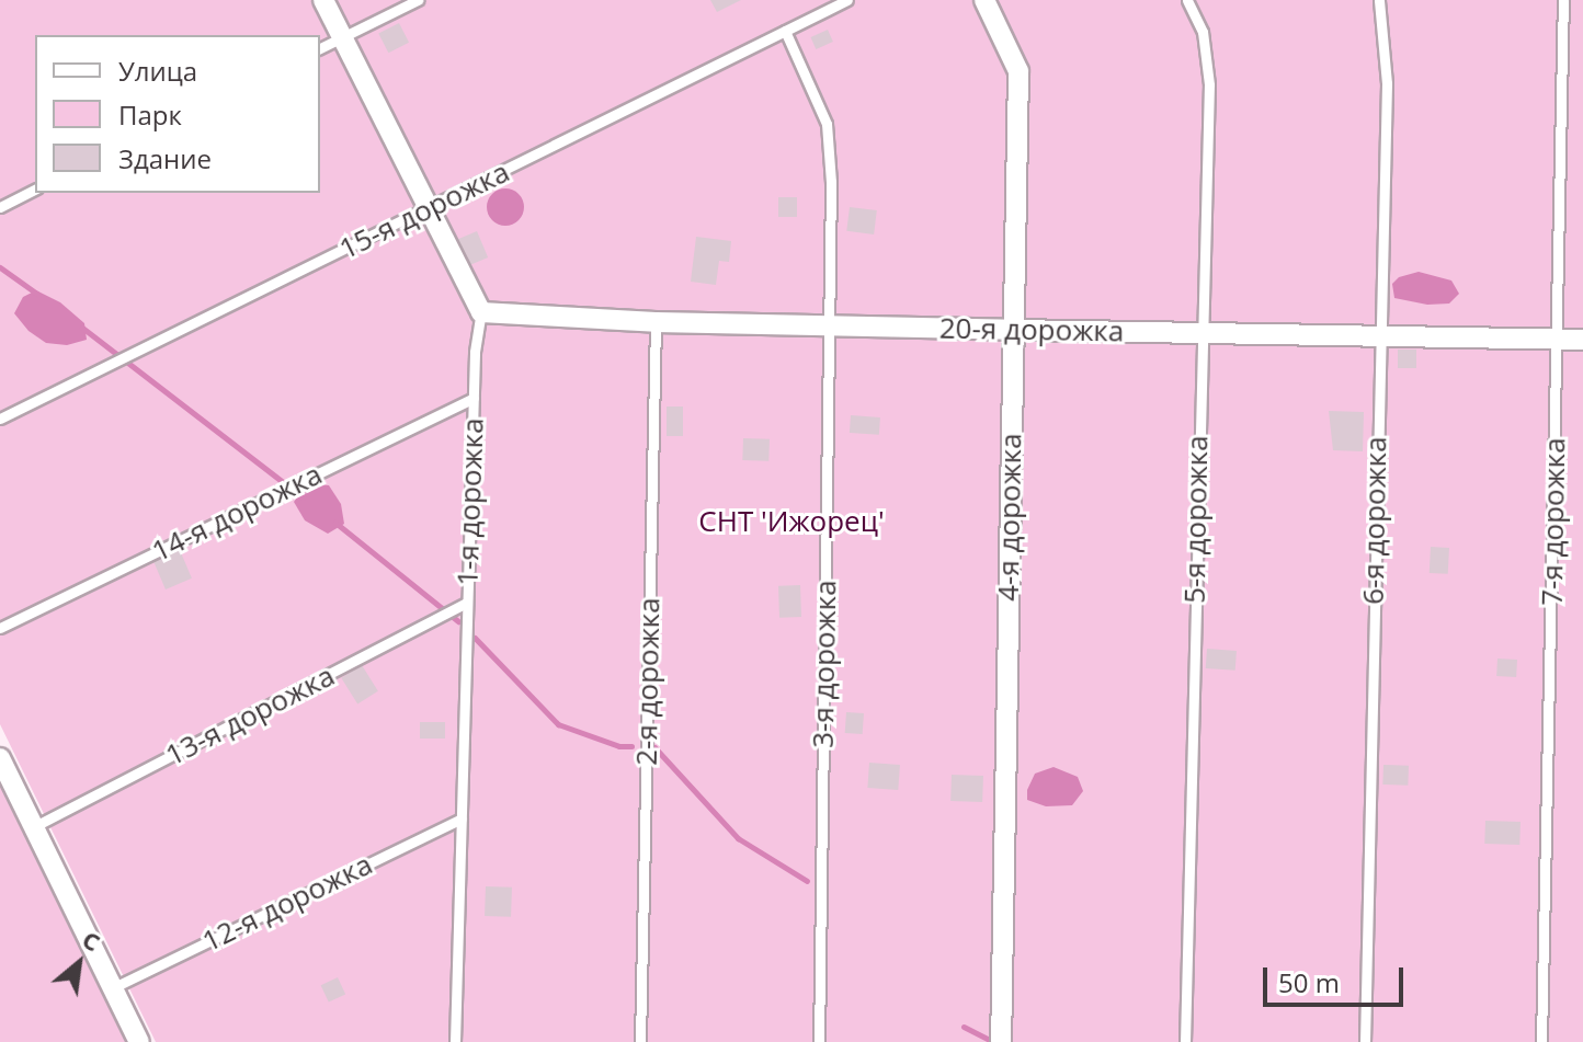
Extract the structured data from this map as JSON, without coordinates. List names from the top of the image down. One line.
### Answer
{"streets":{"street":["20-я дорожка","4-я дорожка"],"lane":["15-я дорожка","1-я дорожка","14-я дорожка","5-я дорожка","6-я дорожка","7-я дорожка","3-я дорожка","2-я дорожка","13-я дорожка","12-я дорожка"]},"crossings":[["15-я дорожка","3-я дорожка"],["20-я дорожка","1-я дорожка"],["20-я дорожка","4-я дорожка"],["20-я дорожка","5-я дорожка"],["20-я дорожка","6-я дорожка"],["20-я дорожка","7-я дорожка"],["20-я дорожка","3-я дорожка"],["20-я дорожка","2-я дорожка"],["1-я дорожка","14-я дорожка"],["1-я дорожка","13-я дорожка"],["1-я дорожка","12-я дорожка"]],"parks":["СНТ 'Ижорец'"],"legend":["Улица","Парк","Здание"],"scale_bar":"50 m","north":"top right"}
